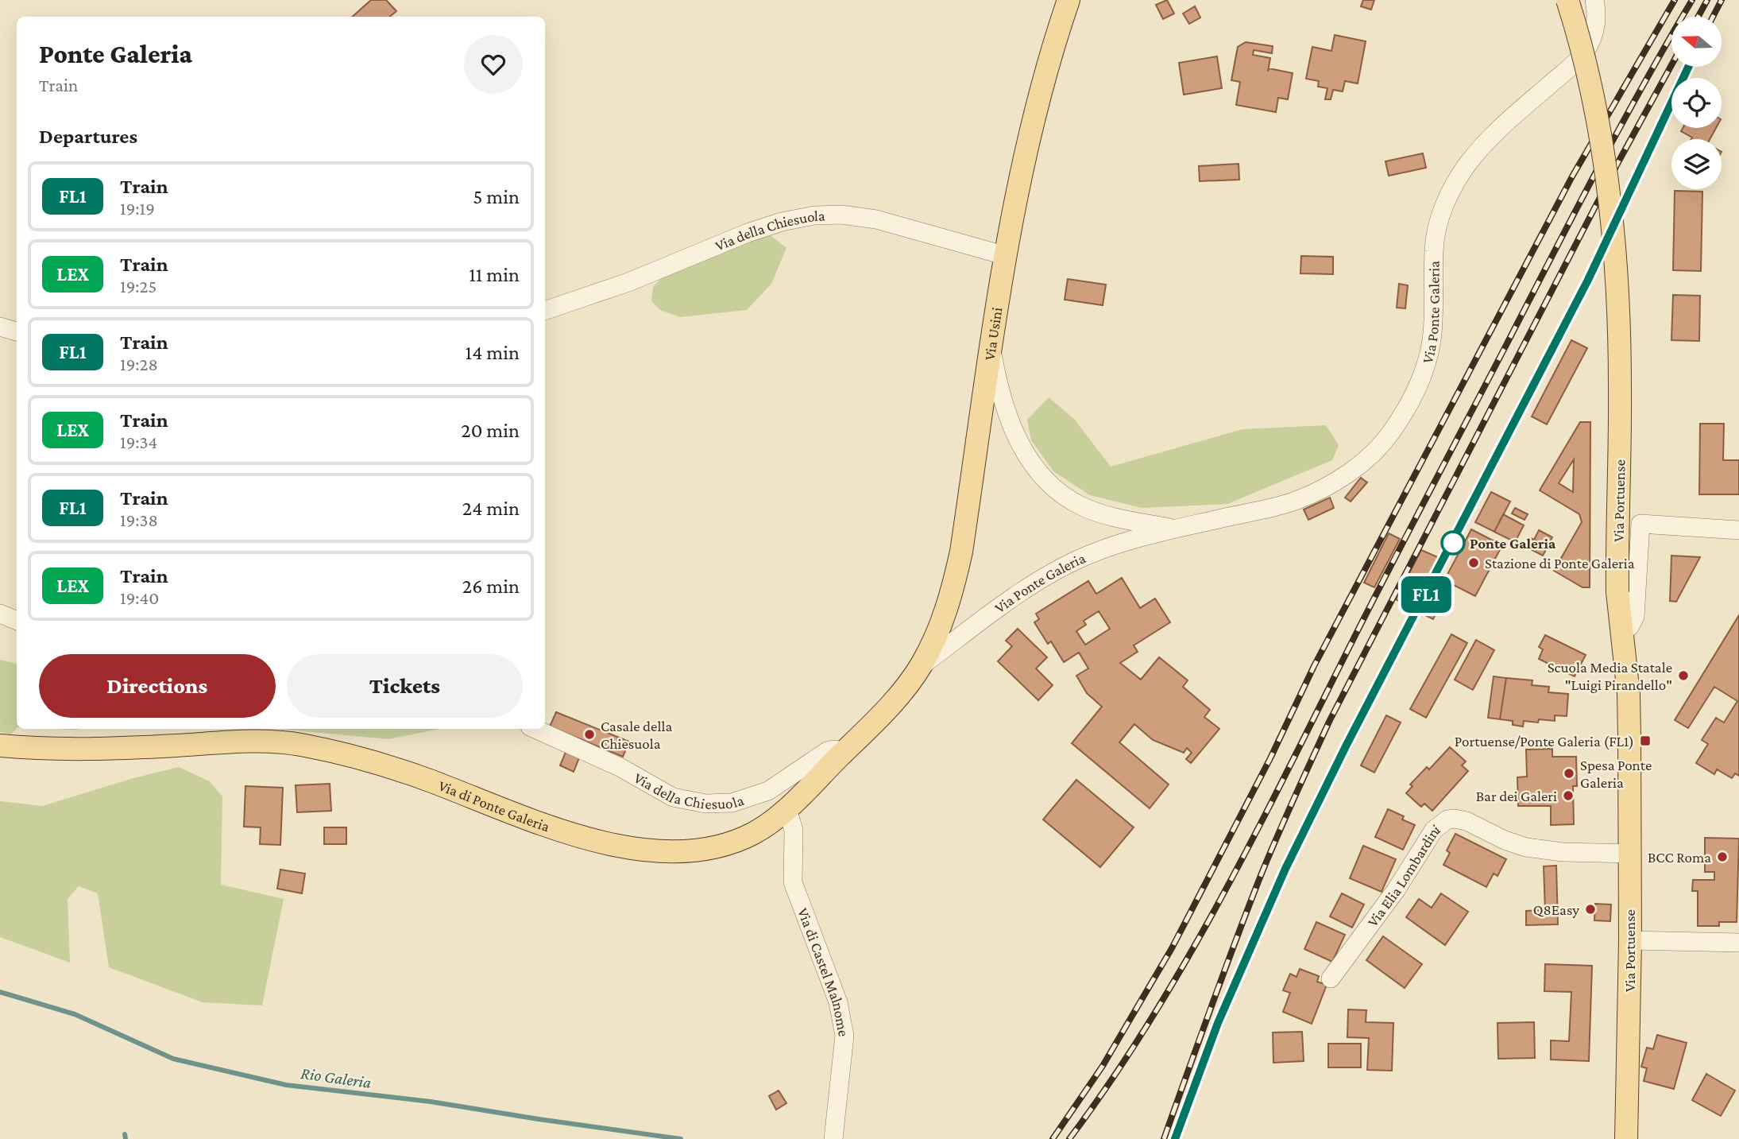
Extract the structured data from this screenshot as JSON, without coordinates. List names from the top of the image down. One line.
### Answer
{"streets":{"main road":["Via Usini","Via Portuense","Via di Ponte Galeria"],"street":["Via della Chiesuola","Via Ponte Galeria","Via Elia Lombardini","Via di Castel Malnome"]},"crossings":[["Via della Chiesuola","Via Usini"],["Via della Chiesuola","Via di Ponte Galeria"],["Via Ponte Galeria","Via Usini"],["Via Ponte Galeria","Via di Ponte Galeria"],["Via Usini","Via di Ponte Galeria"],["Via Portuense","Via Elia Lombardini"],["Via di Ponte Galeria","Via di Castel Malnome"]],"water":["Rio Galeria"],"places":{"other":["Ponte Galeria","Stazione di Ponte Galeria","Scuola Media Statale \"Luigi Pirandello\"","Casale della Chiesuola","Spesa Ponte Galeria","Bar dei Galeri","BCC Roma","Q8Easy"],"transit":["Portuense/Ponte Galeria (FL1)"]},"north":"left","page":{"on_map":"FL1","heading":[["Ponte Galeria","Train"],"Departures"],"list":[{"mark":"FL1","name":"Train","note":"19:19","value":"5 min"},{"mark":"LEX","name":"Train","note":"19:25","value":"11 min"},{"mark":"FL1","name":"Train","note":"19:28","value":"14 min"},{"mark":"LEX","name":"Train","note":"19:34","value":"20 min"},{"mark":"FL1","name":"Train","note":"19:38","value":"24 min"},{"mark":"LEX","name":"Train","note":"19:40","value":"26 min"}],"buttons":["Directions","Tickets"]}}
